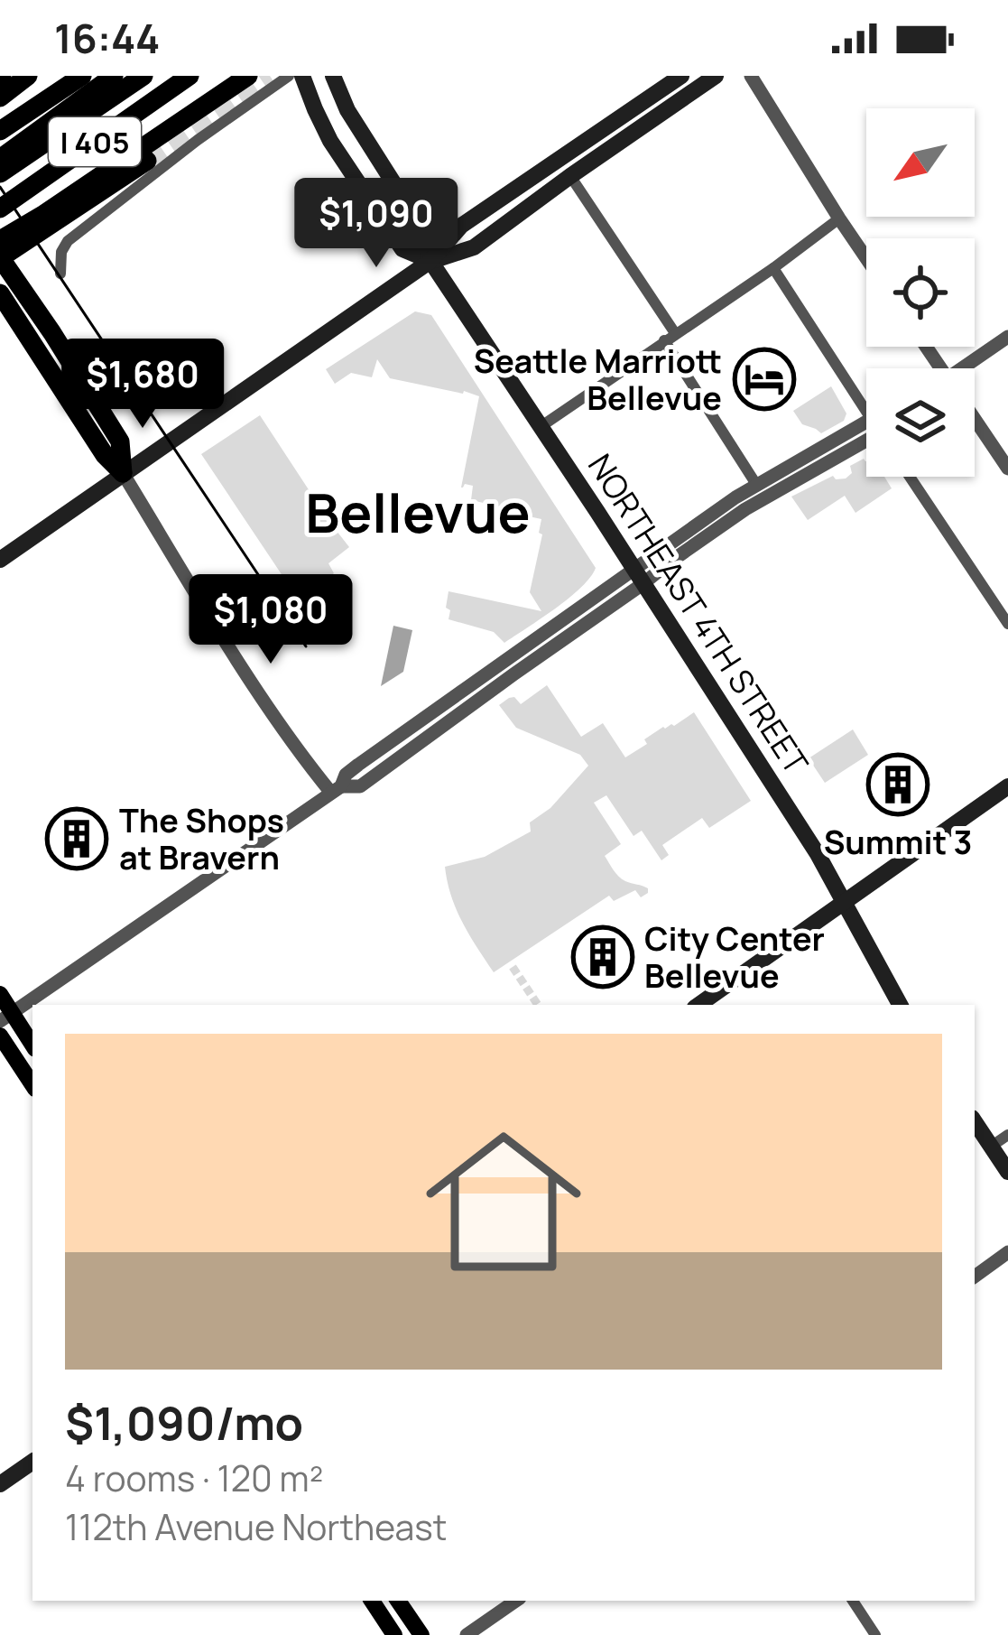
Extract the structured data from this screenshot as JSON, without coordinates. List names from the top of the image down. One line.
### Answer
{"streets":{"highway":["I 405"],"main road":["NORTHEAST 4TH STREET"]},"districts":["Bellevue"],"places":{"hotel":["Seattle Marriott Bellevue"],"building":["Summit 3","The Shops at Bravern","City Center Bellevue"]},"north":"bottom left","page":{"status":"16:44","price":["$1,090","$1,680","$1,080"],"list":[{"name":"$1,090/mo","note":"4 rooms · 120 m² · 112th Avenue Northeast"}]}}
